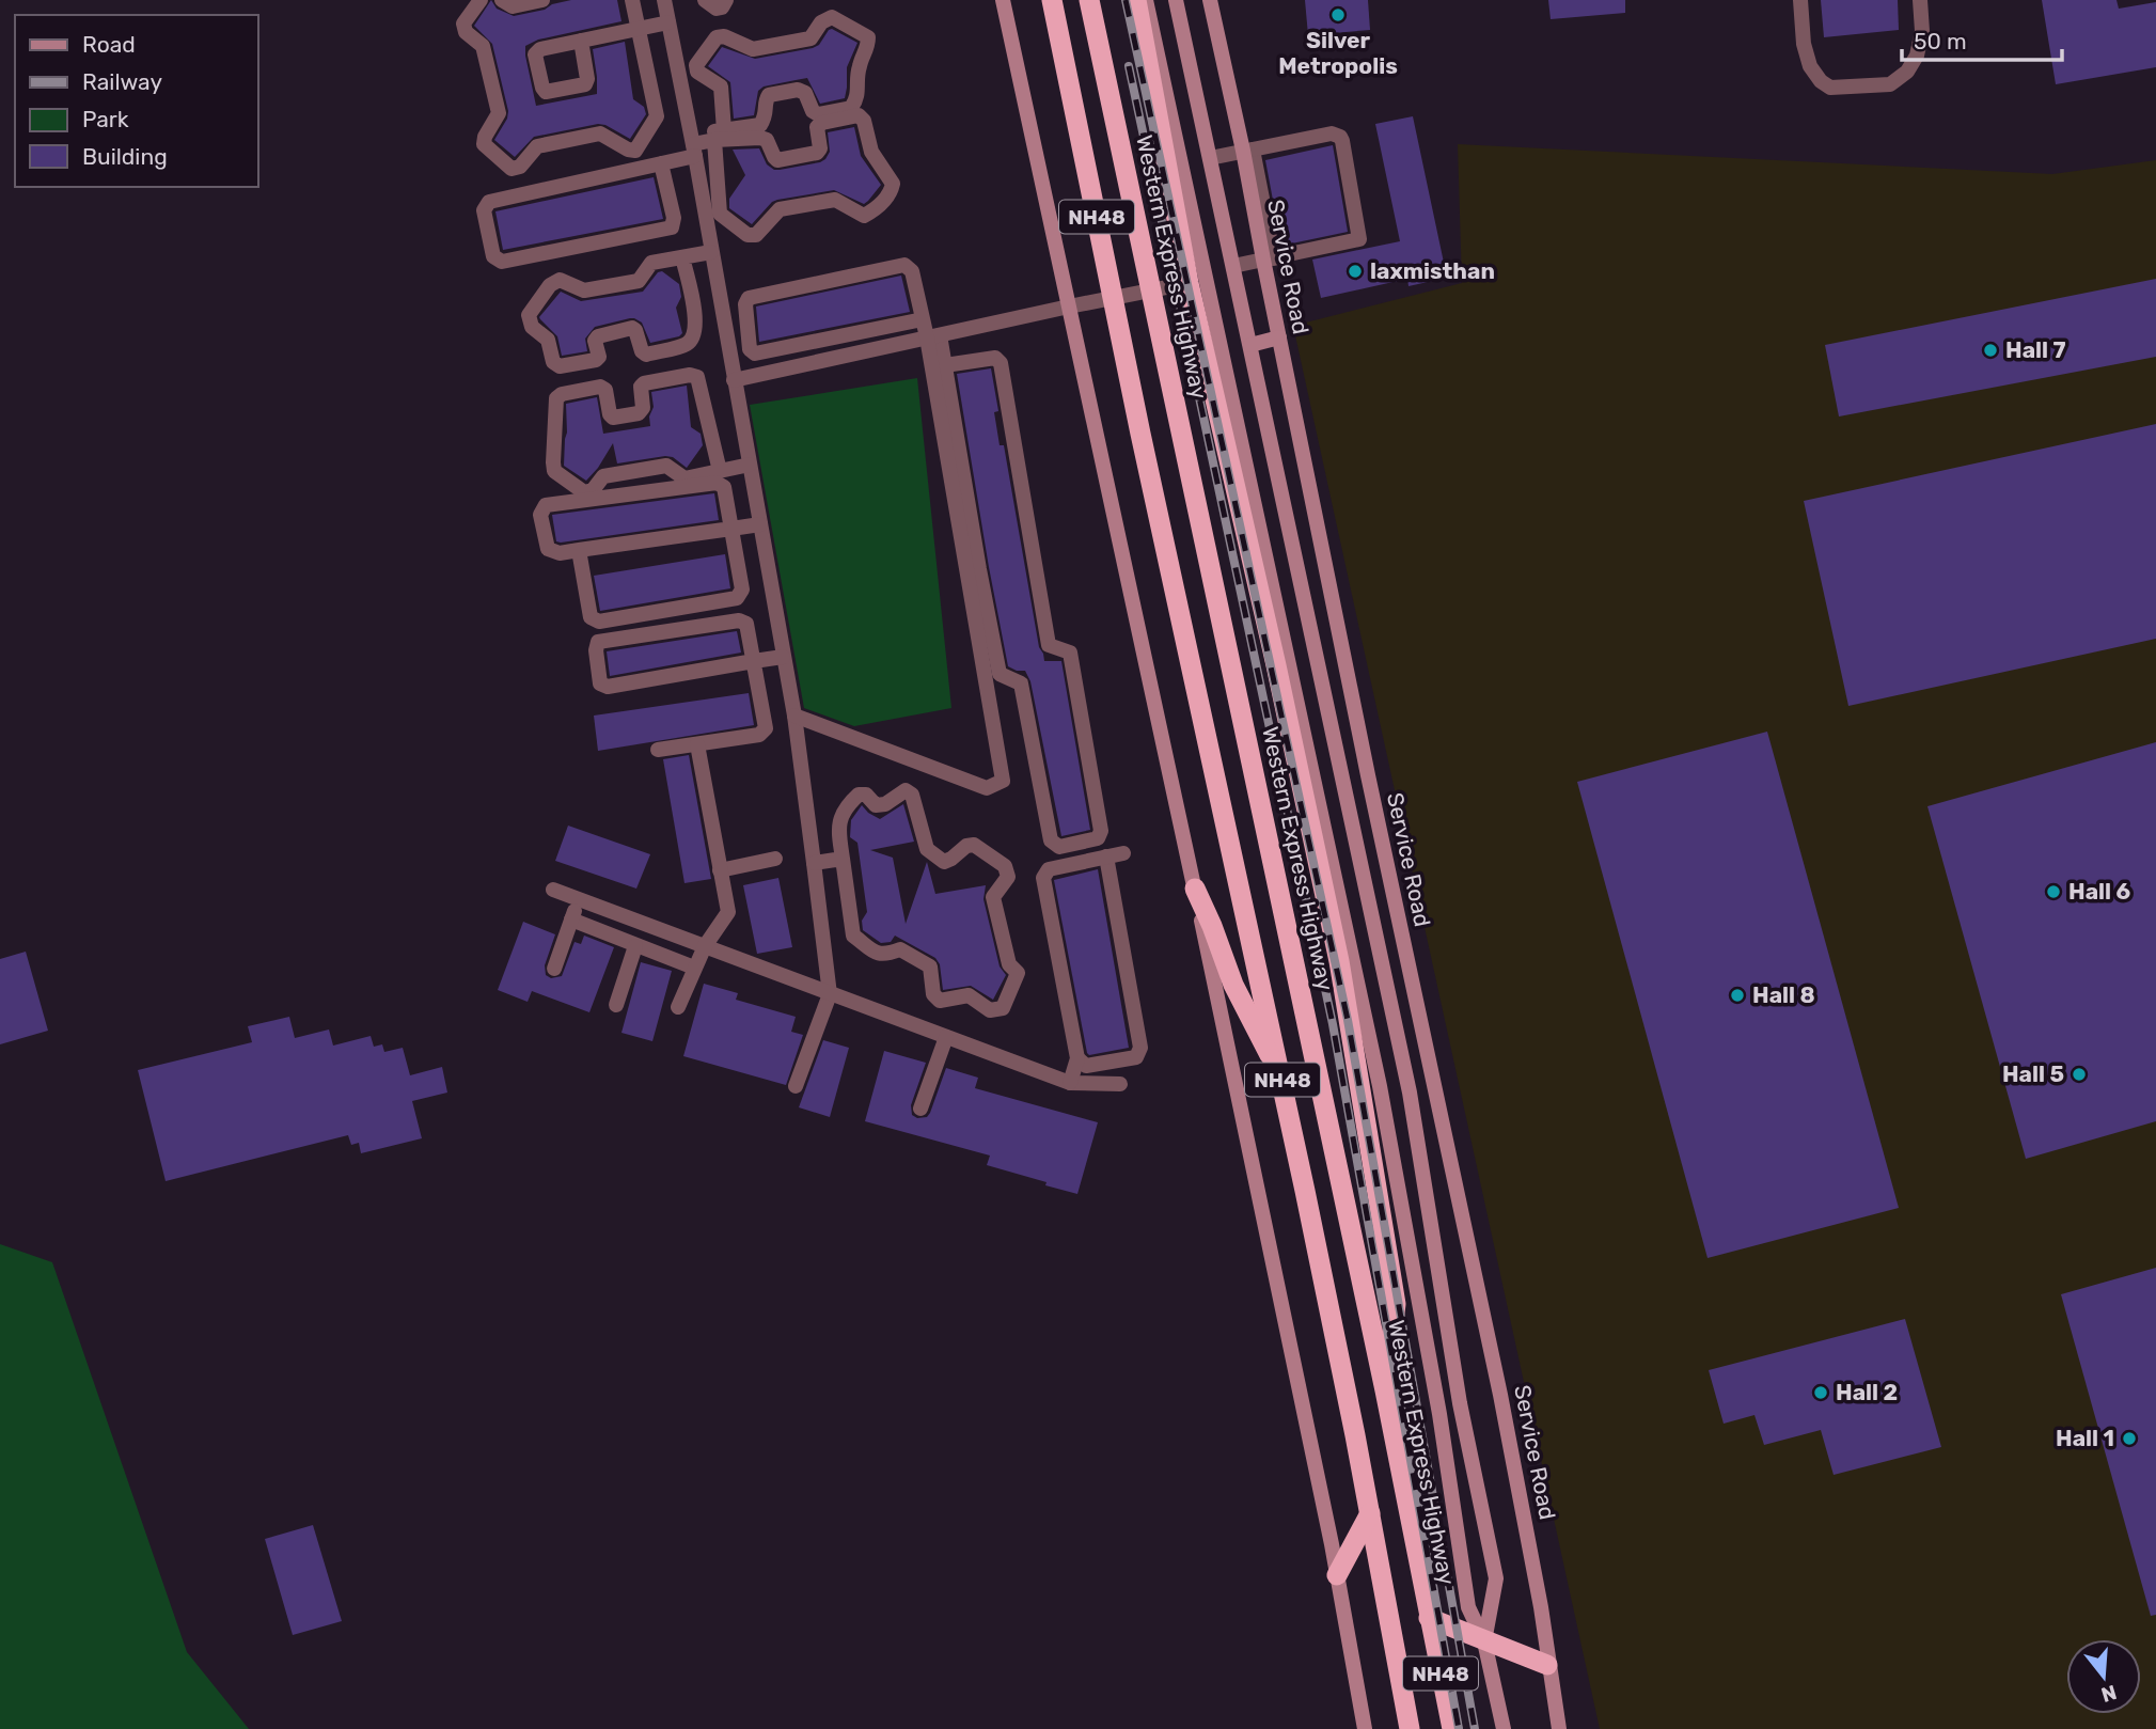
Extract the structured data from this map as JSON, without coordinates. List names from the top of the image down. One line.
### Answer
{"streets":{"highway":["NH48","Western Express Highway"],"main road":["Service Road"]},"places":["Silver Metropolis","laxmisthan","Hall 7","Hall 6","Hall 8","Hall 5","Hall 2","Hall 1"],"legend":["Road","Railway","Park","Building"],"scale_bar":"50 m","north":"bottom"}
